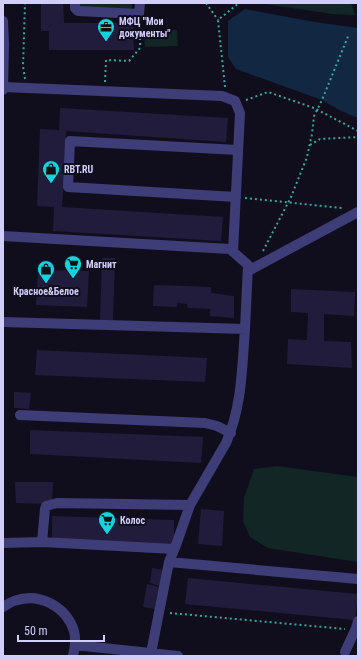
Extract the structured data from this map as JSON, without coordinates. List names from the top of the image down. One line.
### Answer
{"places":{"office":["МФЦ \"Мои документы\""],"shop":["RBT.RU","Красное&Белое"],"supermarket":["Магнит","Колос"]},"scale_bar":"50 m"}
